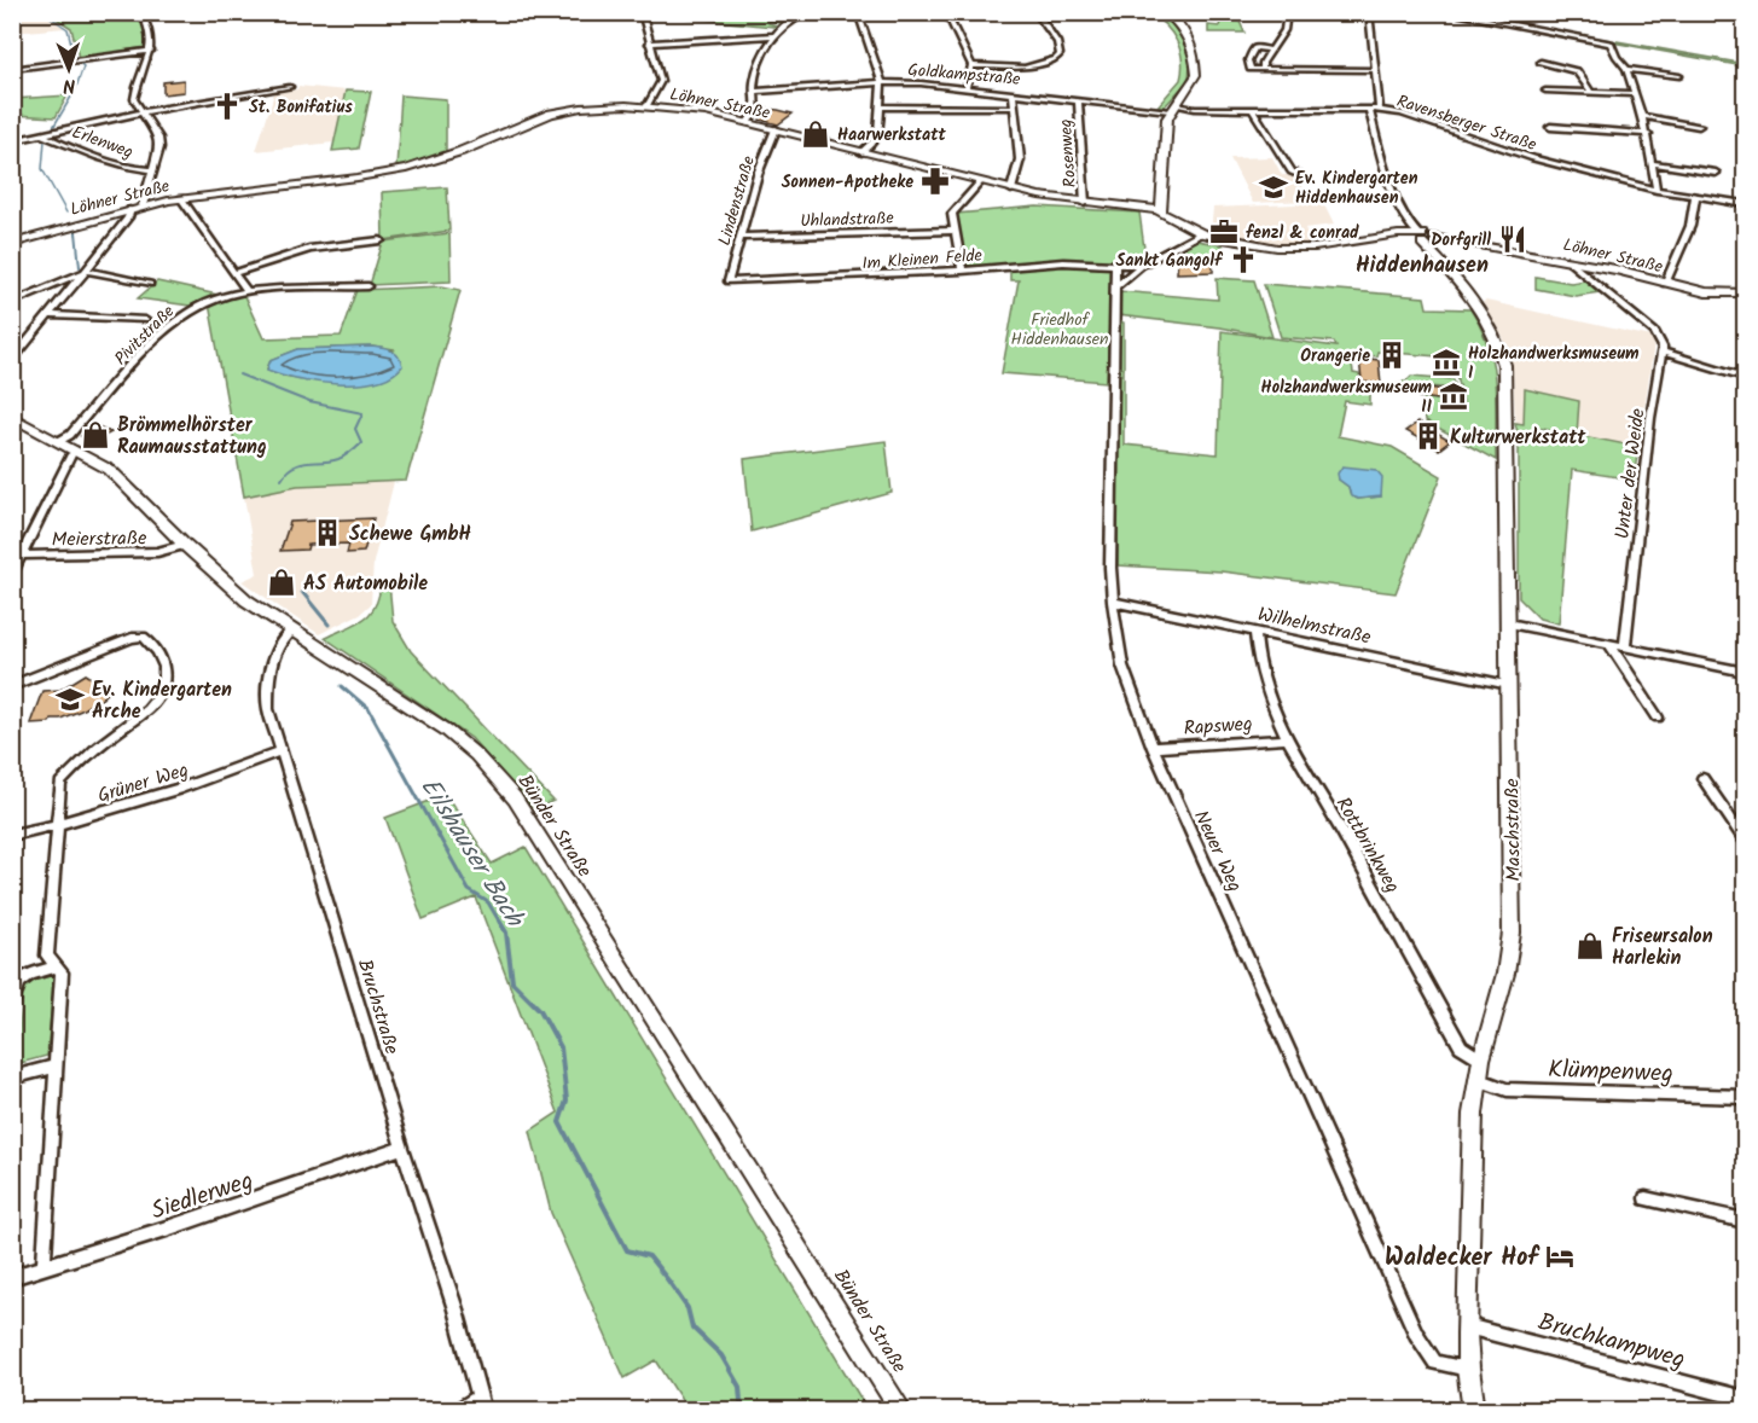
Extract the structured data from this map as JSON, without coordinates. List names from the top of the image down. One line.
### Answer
{"streets":{"main road":["Löhner Straße","Bünder Straße","Maschstraße"],"street":["Goldkampstraße","Ravensberger Straße","Erlenweg","Rosenweg","Lindenstraße","Uhlandstraße","Im Kleinen Felde","Pivitstraße","Unter der Weide","Meierstraße","Wilhelmstraße","Rapsweg","Grüner Weg","Rottbrinkweg","Neuer Weg","Bruchstraße","Klümpenweg","Siedlerweg","Bruchkampweg"]},"crossings":[["Goldkampstraße","Ravensberger Straße"],["Goldkampstraße","Rosenweg"],["Löhner Straße","Rosenweg"],["Löhner Straße","Lindenstraße"],["Löhner Straße","Maschstraße"],["Lindenstraße","Uhlandstraße"],["Lindenstraße","Im Kleinen Felde"],["Im Kleinen Felde","Neuer Weg"],["Pivitstraße","Bünder Straße"],["Meierstraße","Bünder Straße"],["Wilhelmstraße","Maschstraße"],["Wilhelmstraße","Rottbrinkweg"],["Wilhelmstraße","Neuer Weg"],["Rapsweg","Rottbrinkweg"],["Rapsweg","Neuer Weg"],["Grüner Weg","Bruchstraße"],["Bünder Straße","Bruchstraße"],["Maschstraße","Rottbrinkweg"],["Maschstraße","Neuer Weg"],["Maschstraße","Klümpenweg"],["Maschstraße","Bruchkampweg"],["Rottbrinkweg","Klümpenweg"],["Bruchstraße","Siedlerweg"]],"districts":["Hiddenhausen"],"water":["Eilshauser Bach"],"parks":["Friedhof Hiddenhausen"],"places":{"church":["St. Bonifatius","Sankt Gangolf"],"shop":["Haarwerkstatt","Brömmelhörster Raumausstattung","AS Automobile","Friseursalon Harlekin"],"pharmacy":["Sonnen-Apotheke"],"school or university":["Ev. Kindergarten Hiddenhausen","Ev. Kindergarten Arche"],"office":["fenzl & conrad"],"restaurant":["Dorfgrill"],"building":["Orangerie","Kulturwerkstatt","Schewe GmbH"],"museum":["Holzhandwerksmuseum I","Holzhandwerksmuseum II"],"hotel":["Waldecker Hof"]},"north":"bottom"}
